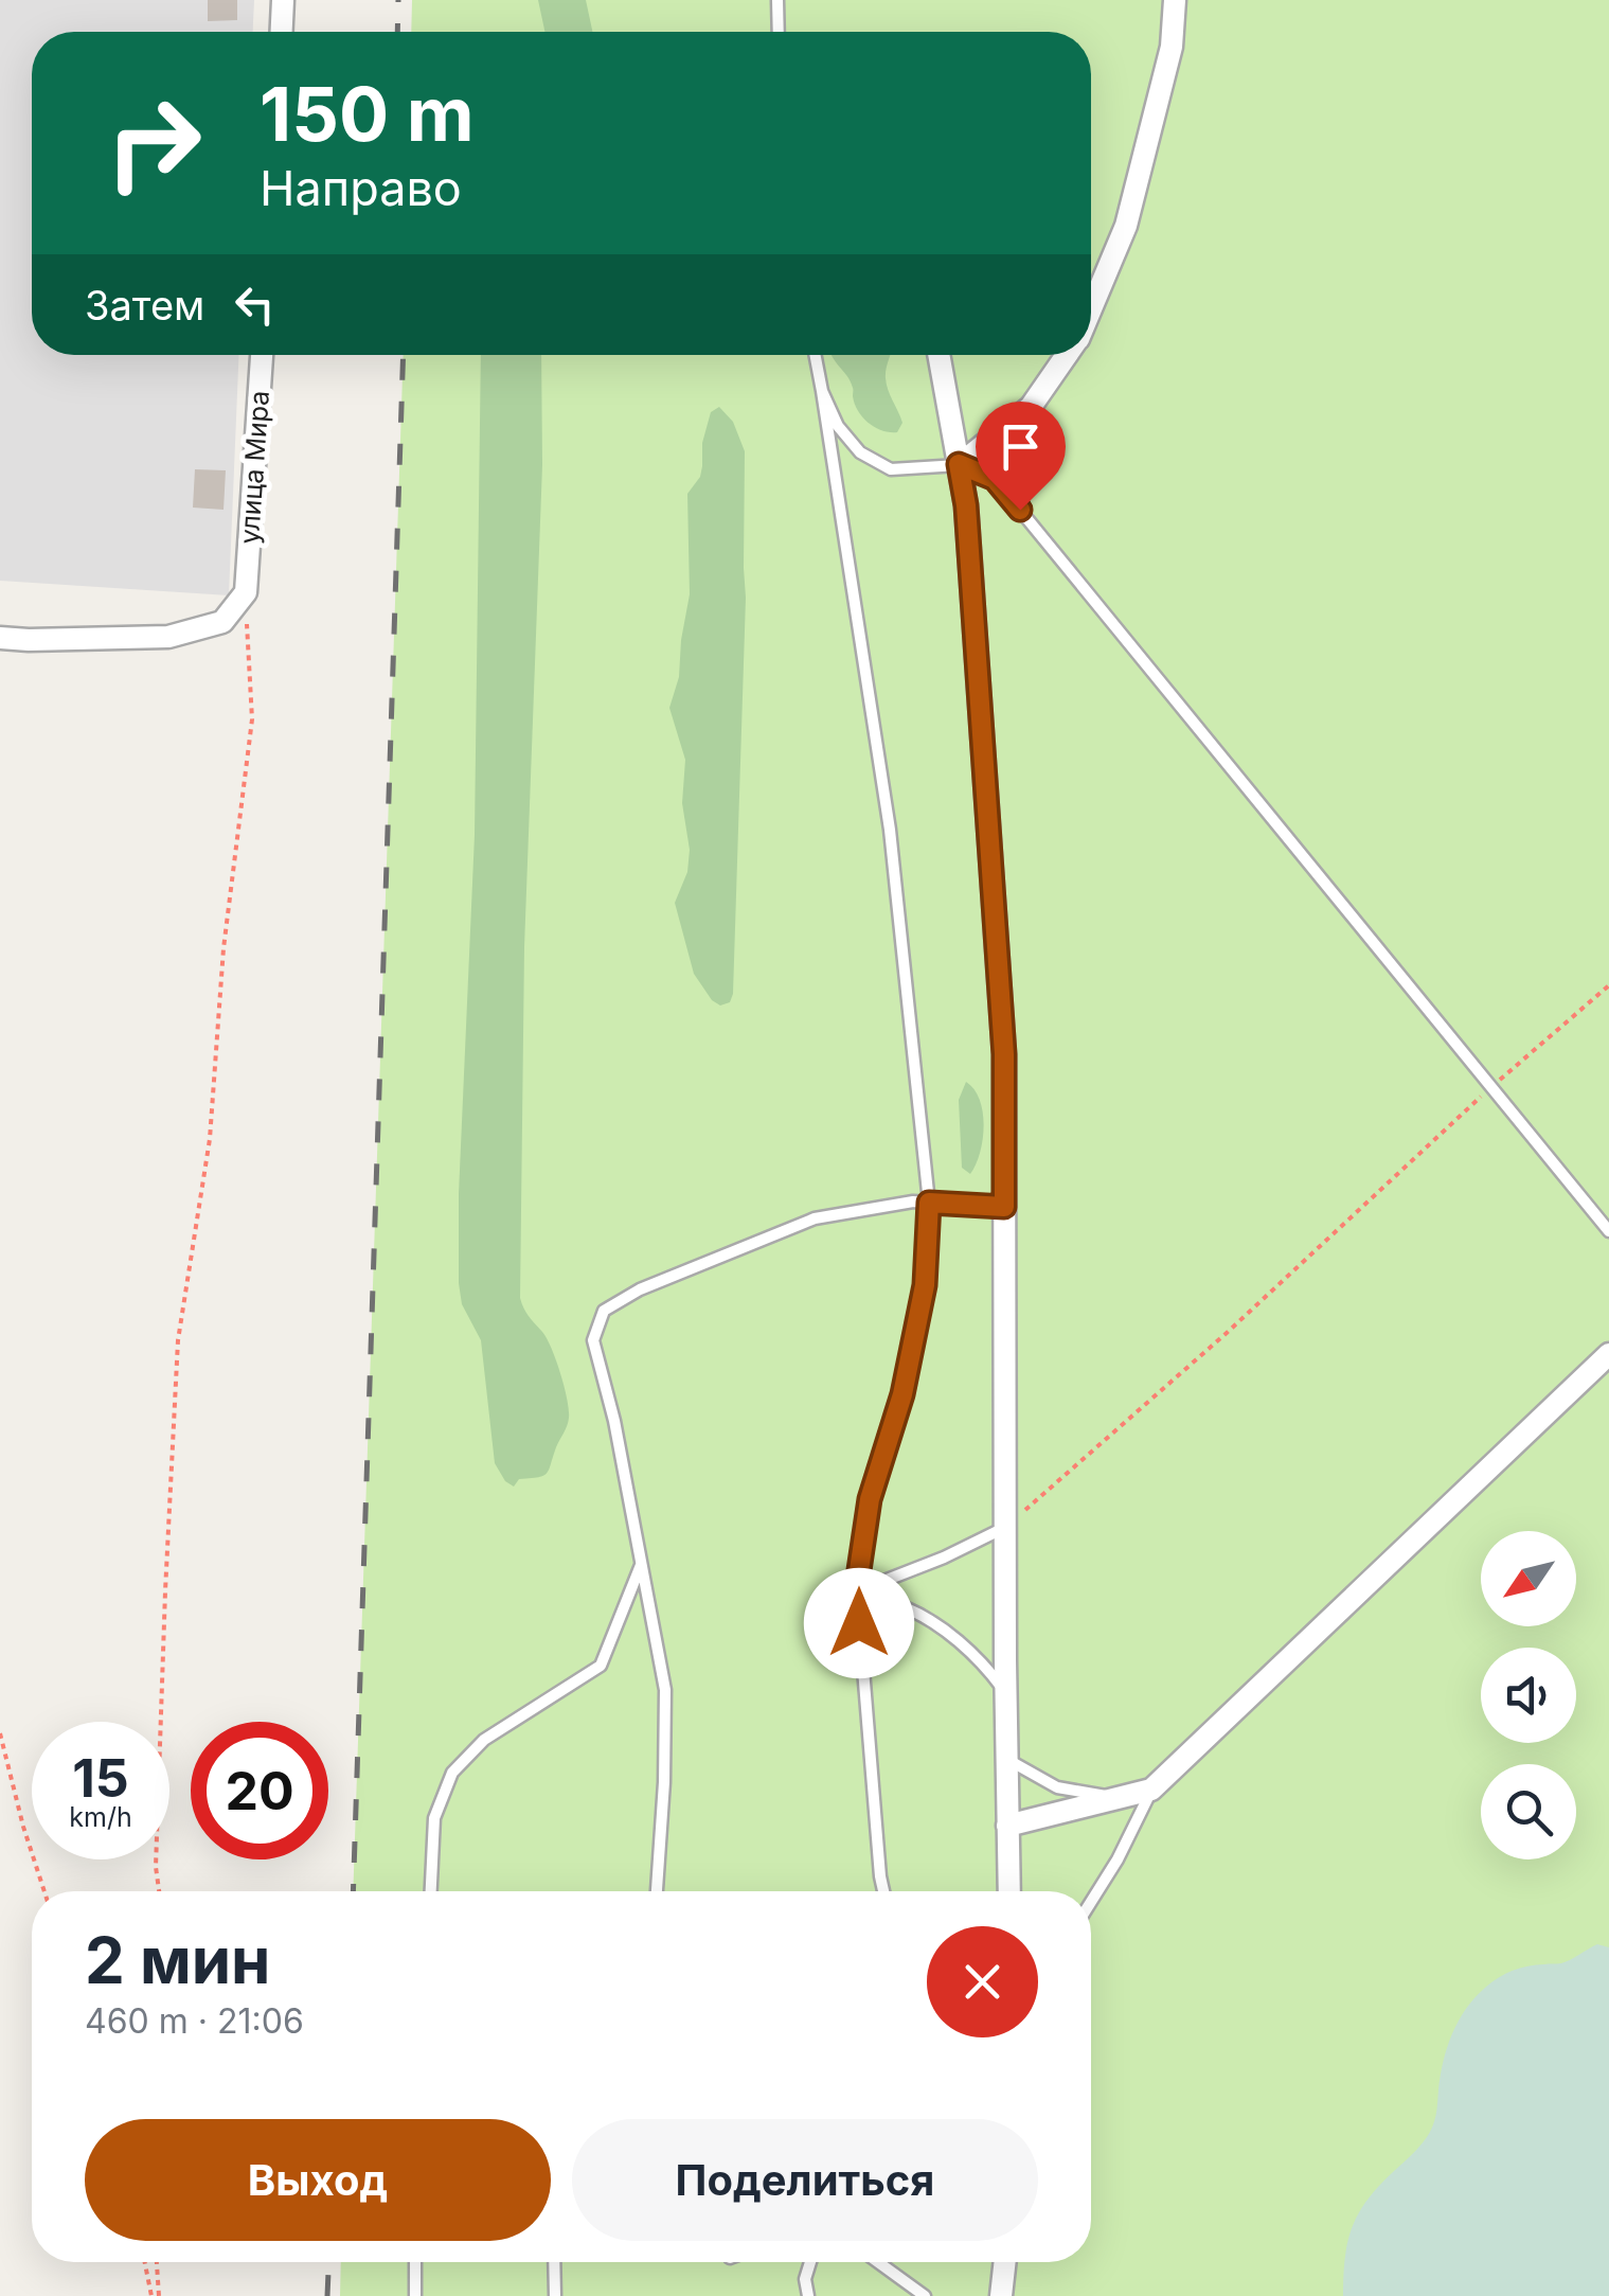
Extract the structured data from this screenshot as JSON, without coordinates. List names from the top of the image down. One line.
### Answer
{"streets":{"street":["улица Мира"]},"north":"bottom left","page":{"turn":["150 m","Направо"],"then":"Затем","speed":"15 km/h","limit":"20","heading":["2 мин","460 m · 21:06"],"buttons":["Выход","Поделиться"]}}
